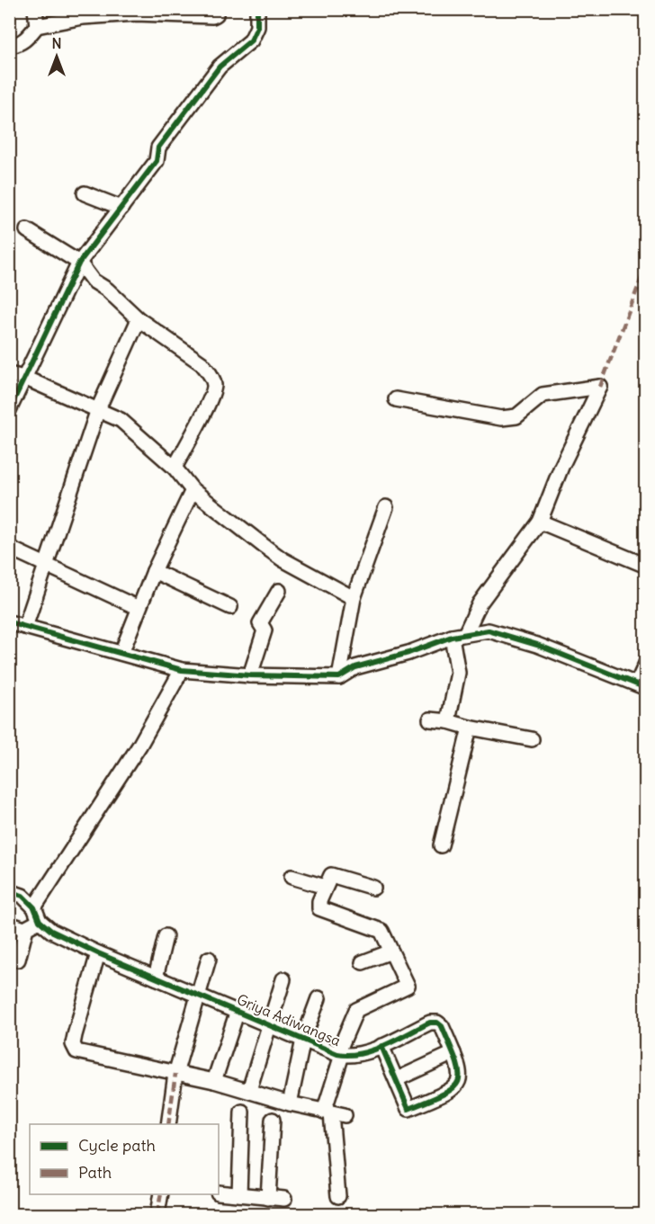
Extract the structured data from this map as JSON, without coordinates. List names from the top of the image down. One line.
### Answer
{"streets":{"street":["Griya Adiwangsa"]},"legend":["Cycle path","Path"],"north":"top"}
